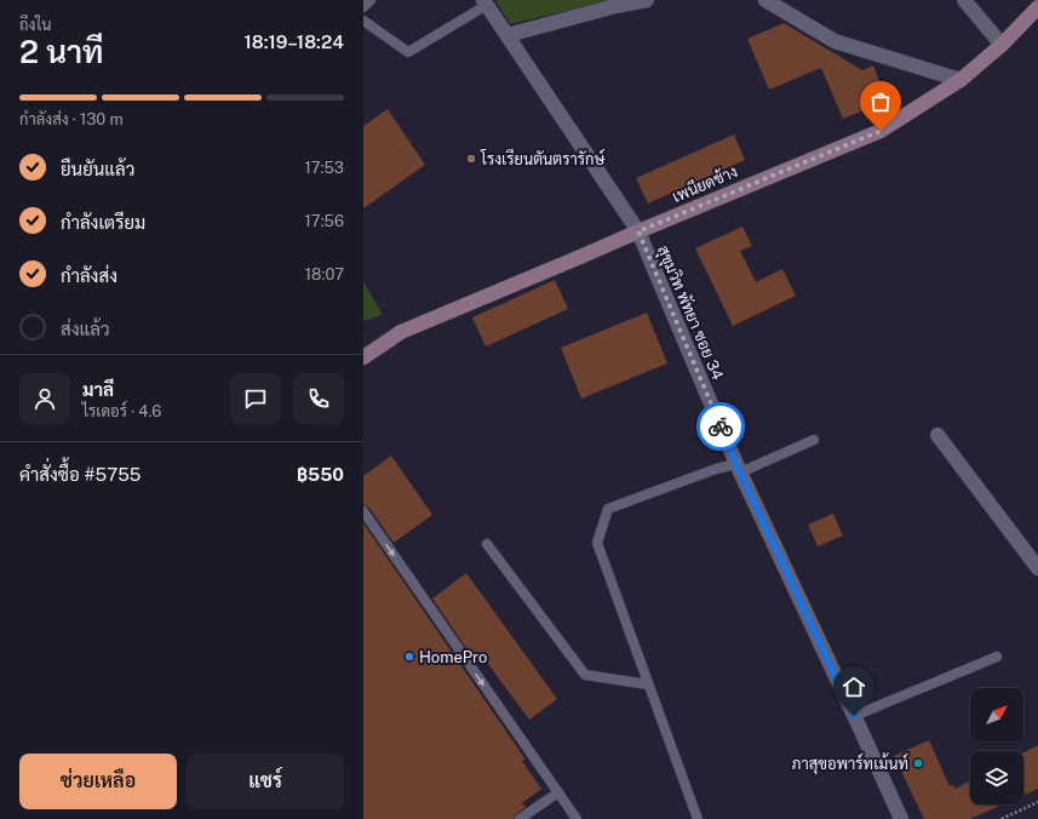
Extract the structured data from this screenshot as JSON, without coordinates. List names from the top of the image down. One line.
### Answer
{"streets":{"street":["เพนียดช้าง","สุขุมวิท พัทยา ซอย 34"]},"crossings":[["เพนียดช้าง","สุขุมวิท พัทยา ซอย 34"]],"places":["โรงเรียนตันตรารักษ์","HomePro","ภาสุขอพาร์ทเม้นท์"],"north":"top right","page":{"heading":["2 นาที","ถึงใน","18:19–18:24"],"panel":["มาลี","ไรเดอร์ · 4.6","คำสั่งซื้อ #5755","฿550"],"bar":"กำลังส่ง · 130 m","list":[["ยืนยันแล้ว","17:53"],["กำลังเตรียม","17:56"],["กำลังส่ง","18:07"],"ส่งแล้ว"],"buttons":["ช่วยเหลือ","แชร์"]}}
